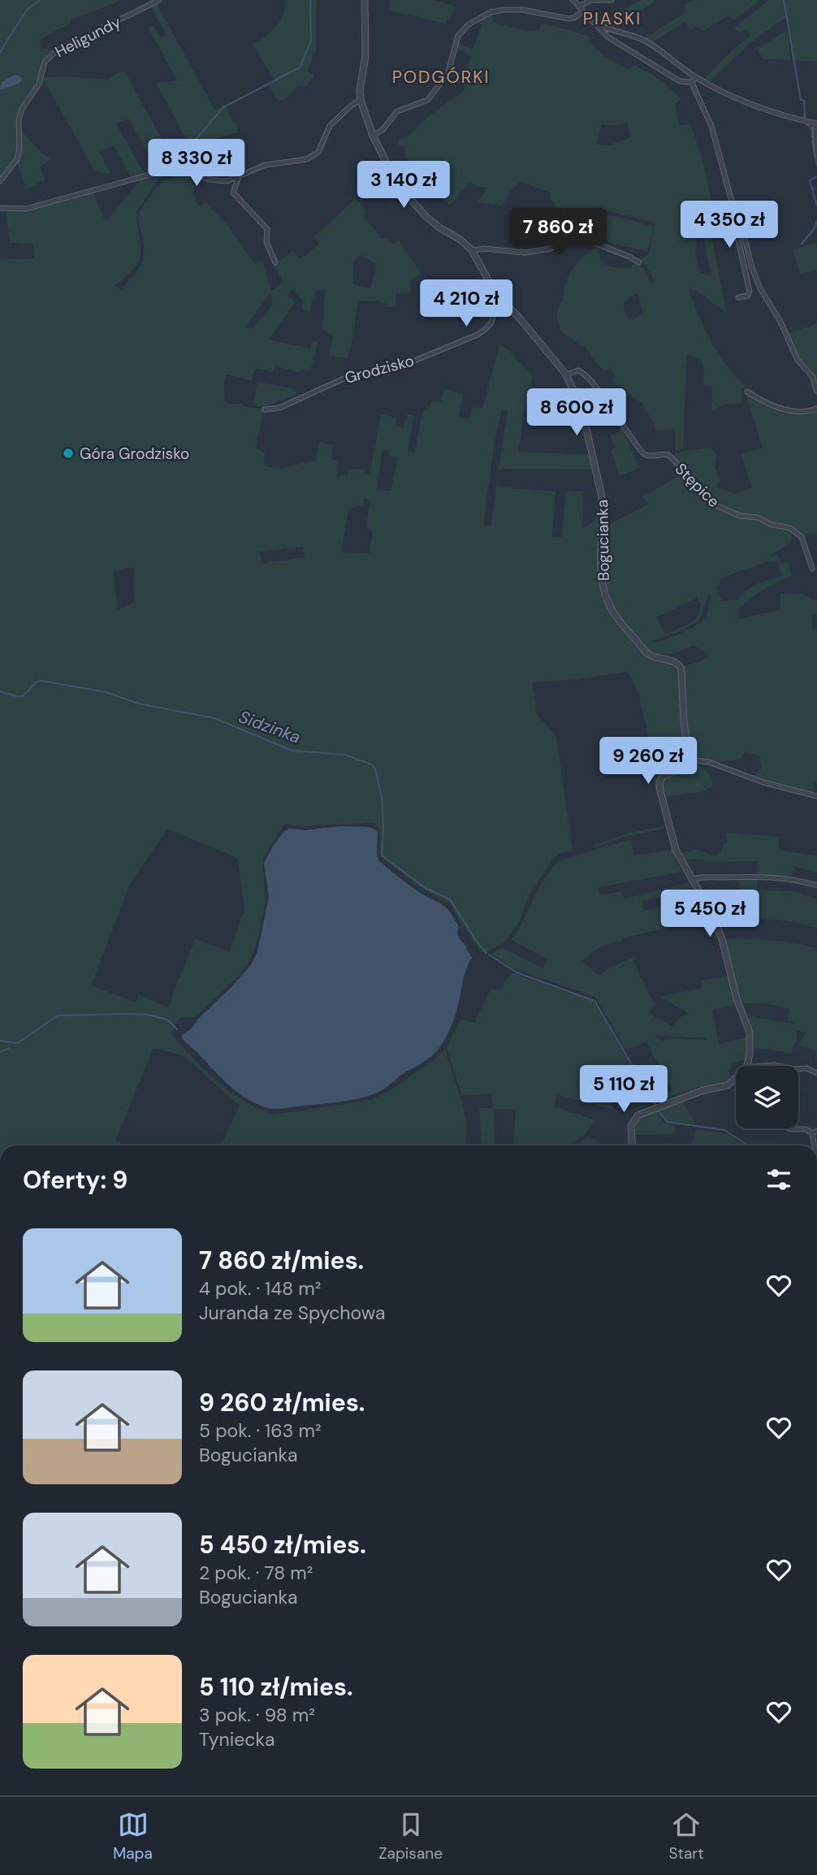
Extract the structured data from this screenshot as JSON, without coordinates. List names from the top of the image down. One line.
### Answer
{"streets":{"street":["Heligundy","Grodzisko","Stępice","Bogucianka"]},"crossings":[["Grodzisko","Bogucianka"],["Stępice","Bogucianka"]],"districts":["PIASKI","PODGÓRKI"],"water":["Sidzinka"],"places":["Góra Grodzisko"],"page":{"price":["8 330 zł","3 140 zł","4 350 zł","7 860 zł","4 210 zł","8 600 zł","9 260 zł","5 450 zł","5 110 zł"],"heading":"Oferty: 9","list":[{"name":"7 860 zł/mies.","note":"4 pok. · 148 m² · Juranda ze Spychowa"},{"name":"9 260 zł/mies.","note":"5 pok. · 163 m² · Bogucianka"},{"name":"5 450 zł/mies.","note":"2 pok. · 78 m² · Bogucianka"},{"name":"5 110 zł/mies.","note":"3 pok. · 98 m² · Tyniecka"}],"tabs":["Mapa","Zapisane","Start"]}}
